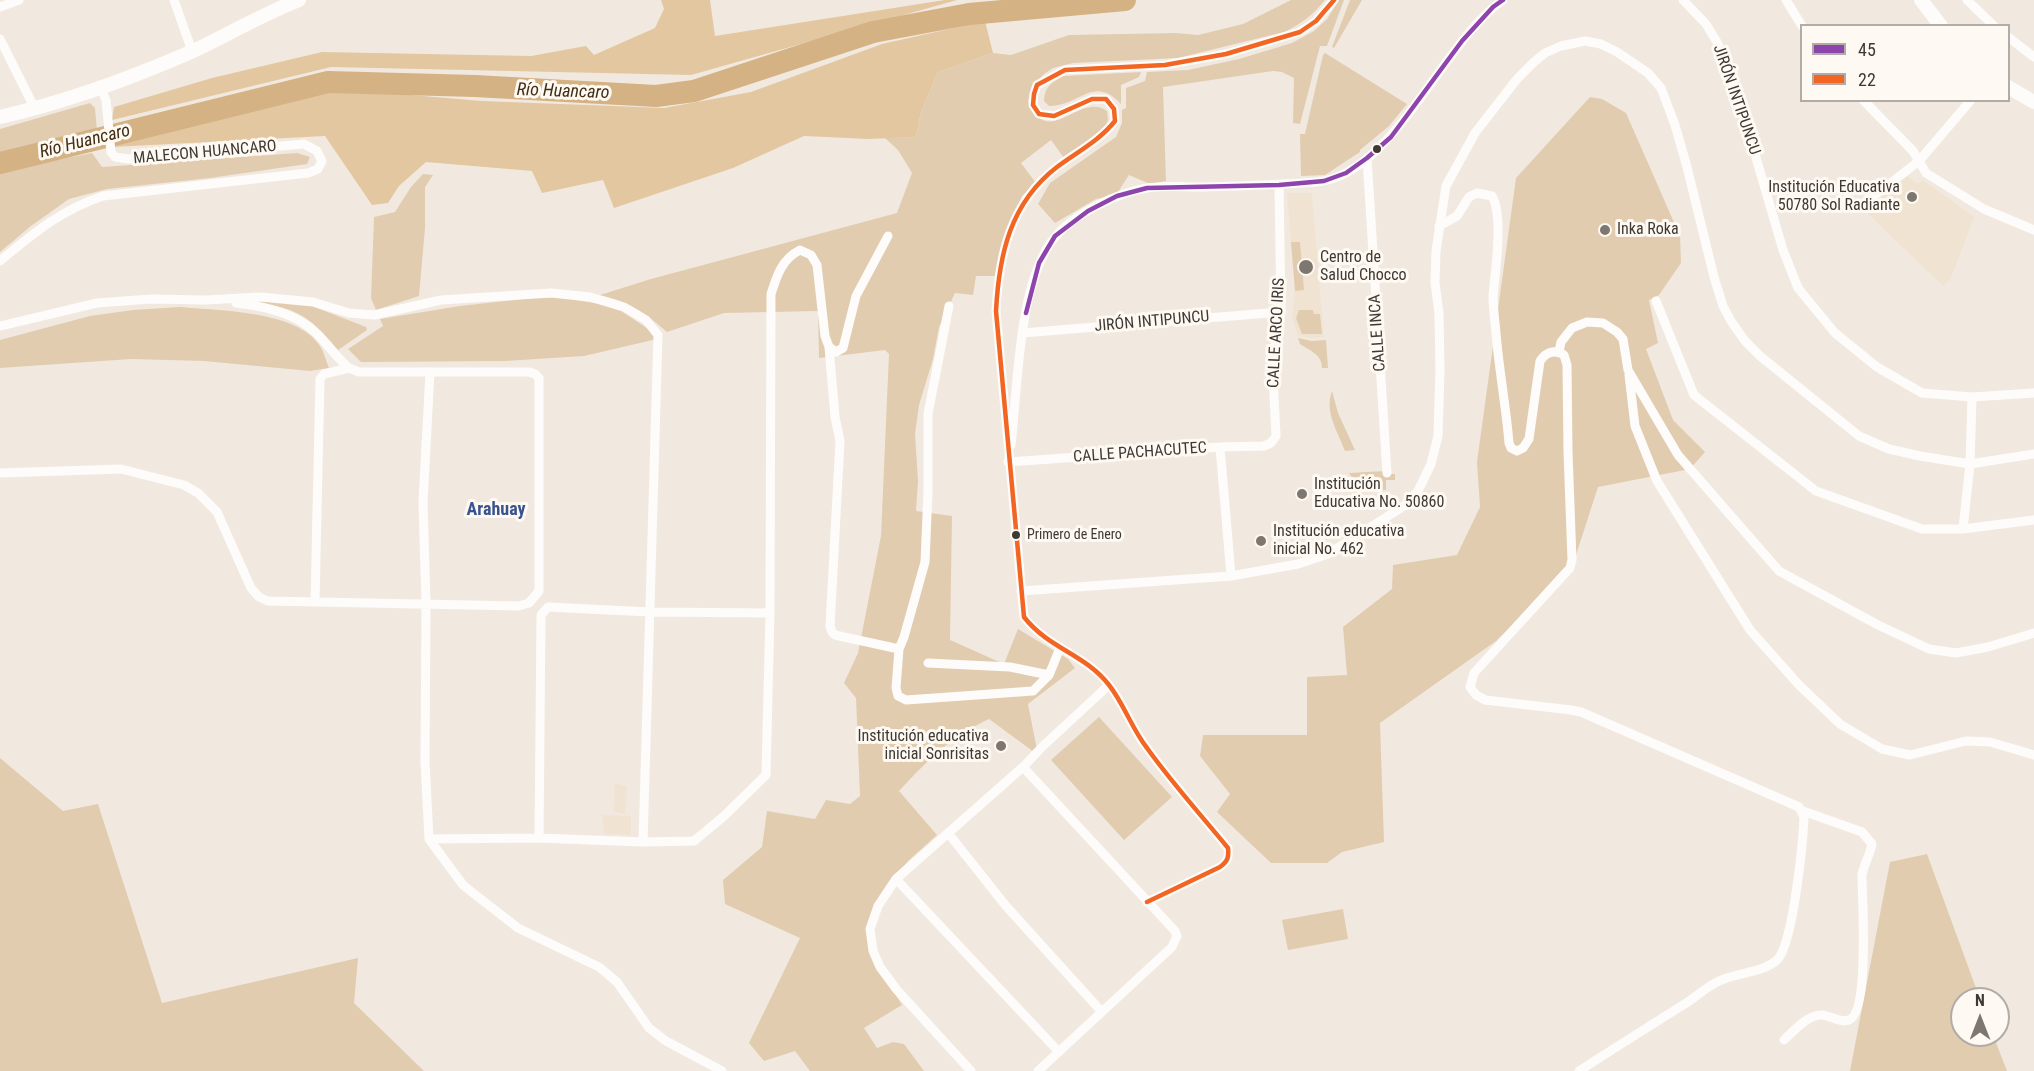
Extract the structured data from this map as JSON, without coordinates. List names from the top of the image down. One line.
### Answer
{"streets":{"street":["JIRÓN INTIPUNCU","MALECON HUANCARO","CALLE ARCO IRIS","CALLE INCA","CALLE PACHACUTEC"]},"crossings":[["JIRÓN INTIPUNCU","CALLE ARCO IRIS"],["CALLE ARCO IRIS","CALLE PACHACUTEC"]],"districts":["Arahuay"],"water":["Río Huancaro"],"places":["Institución Educativa 50780 Sol Radiante","Inka Roka","Centro de Salud Chocco","Institución Educativa No. 50860","Primero de Enero","Institución educativa inicial No. 462","Institución educativa inicial Sonrisitas"],"lines":["transit line 45","transit line 22"],"legend":["45","22"],"north":"top"}
